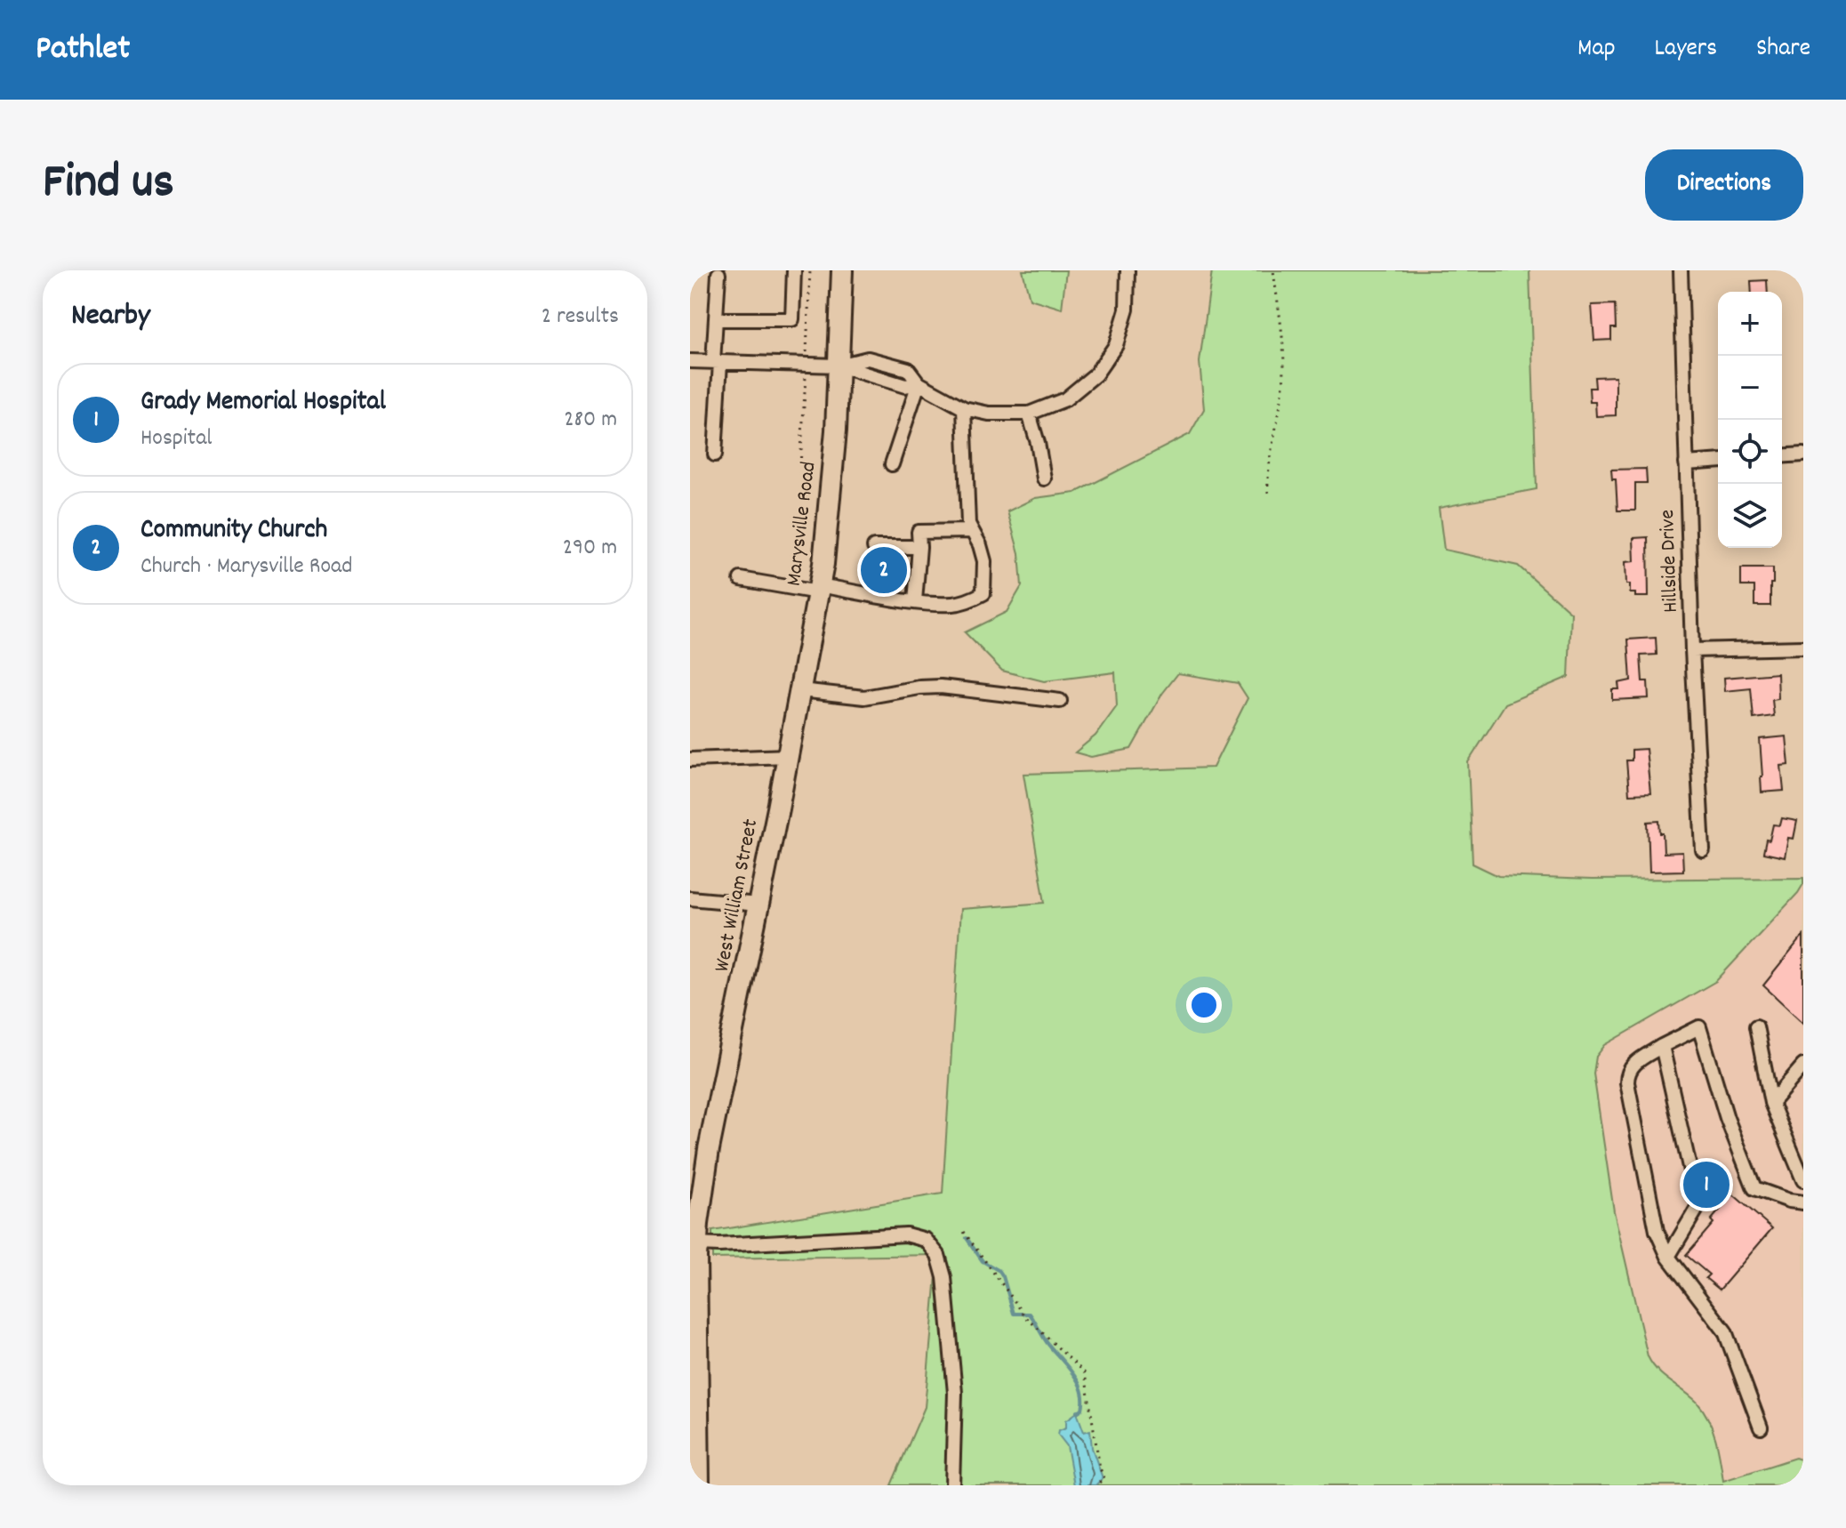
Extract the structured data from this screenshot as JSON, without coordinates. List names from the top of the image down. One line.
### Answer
{"streets":{"highway":["Marysville Road","West William Street"],"street":["Hillside Drive"]},"crossings":[["Marysville Road","West William Street"]],"page":{"header":"Pathlet","nav":["Map","Layers","Share"],"title":"Find us","buttons":"Directions","heading":["Nearby","2 results"],"map_buttons":["+","−"],"list":[{"mark":"1","name":"Grady Memorial Hospital","note":"Hospital","value":"280 m"},{"mark":"2","name":"Community Church","note":"Church · Marysville Road","value":"290 m"}],"pins":["2","1"]}}
